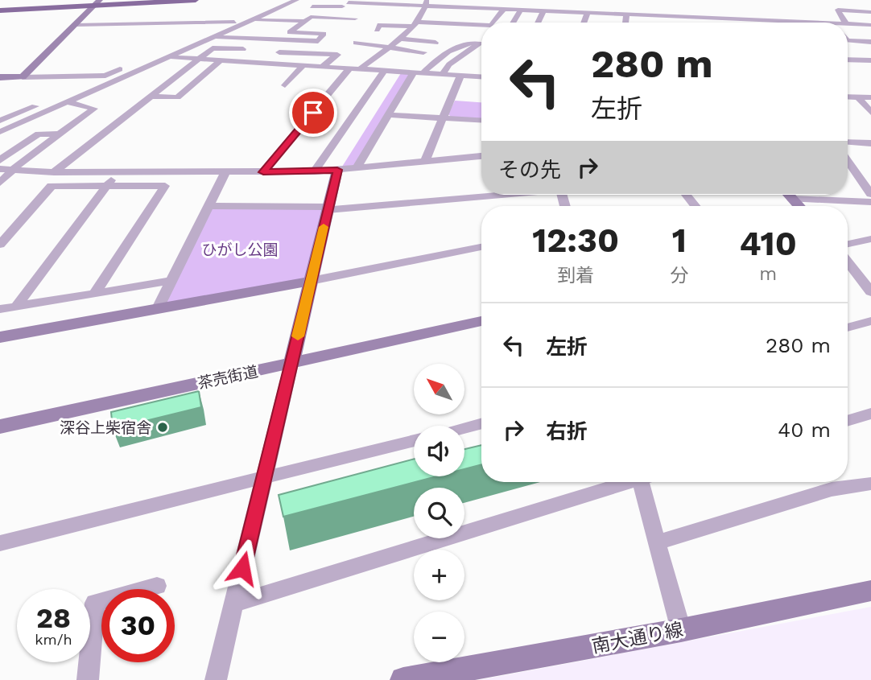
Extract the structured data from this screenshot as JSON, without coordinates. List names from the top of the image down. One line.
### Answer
{"streets":{"street":["茶売街道","南大通り線"]},"parks":["ひがし公園"],"places":["深谷上柴宿舎"],"north":"top left","page":{"turn":["280 m","左折"],"then":"その先","eta":["12:30","到着","1","分","410","m"],"list":[{"name":"左折","value":"280 m"},{"name":"右折","value":"40 m"}],"map_buttons":["+","−"],"speed":"28 km/h","limit":"30"}}
